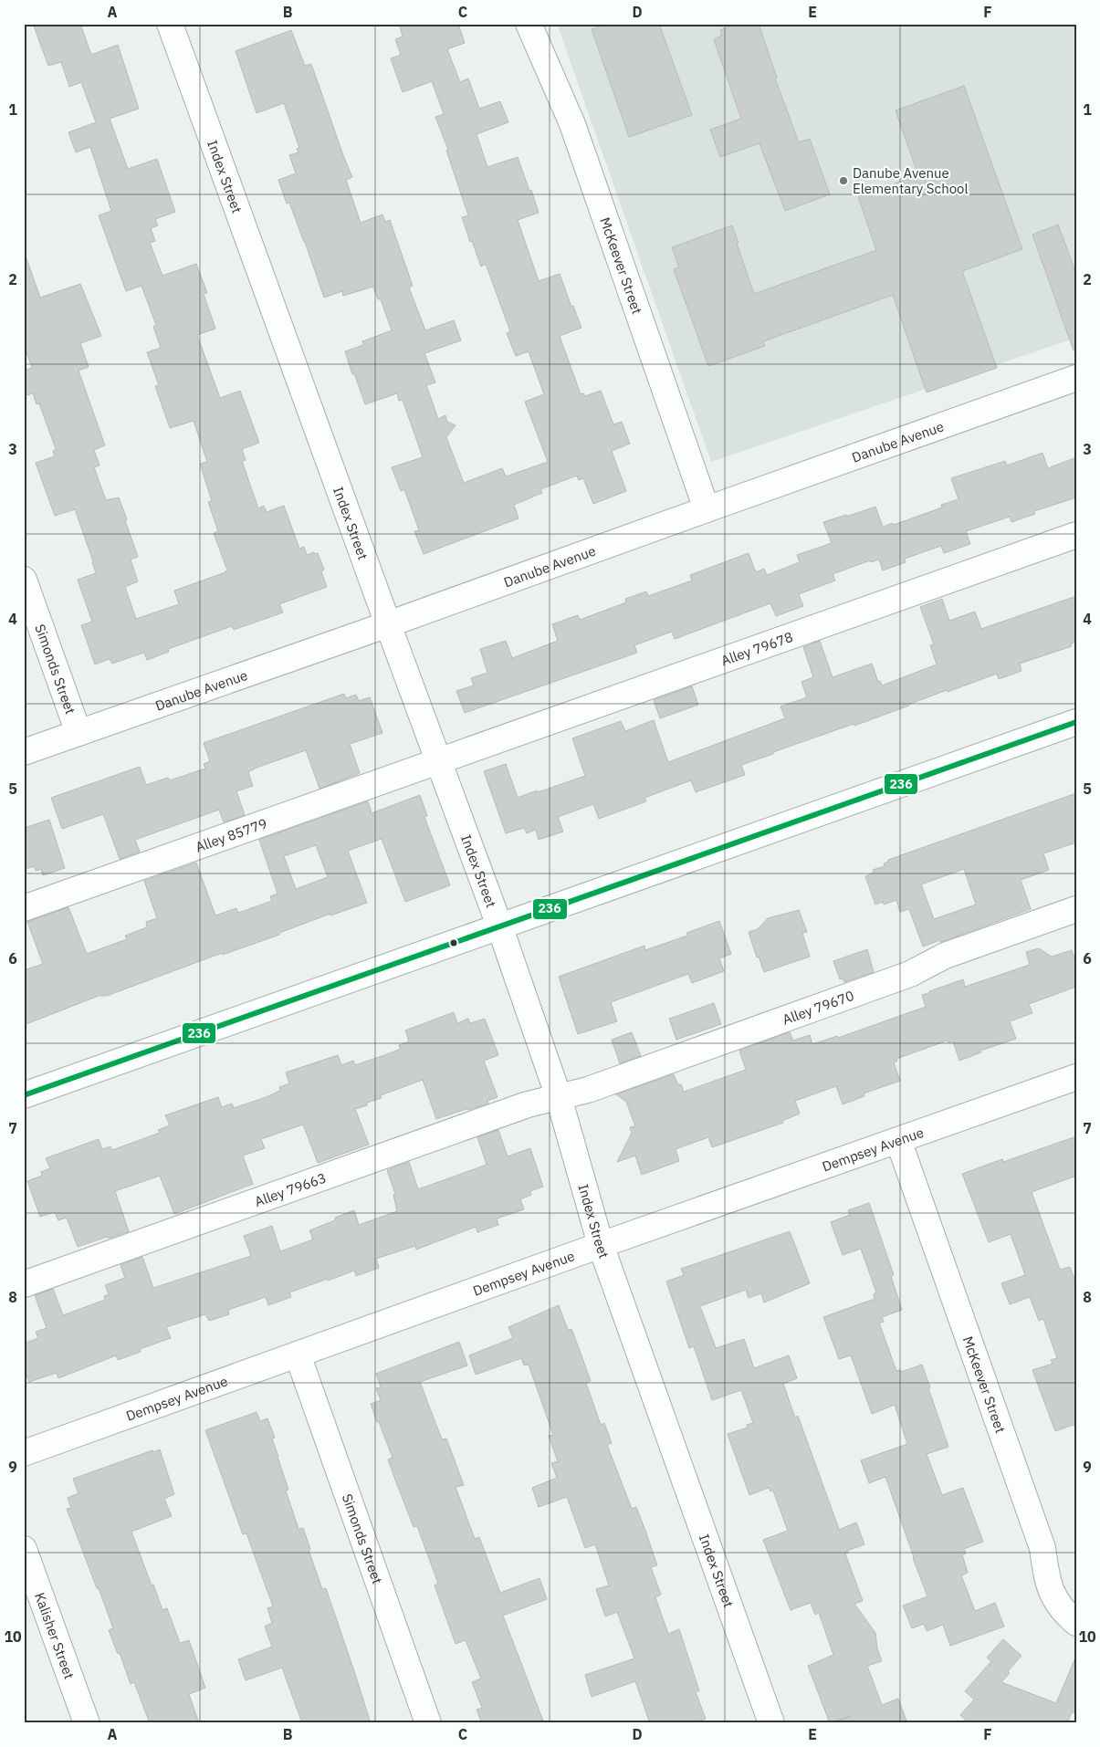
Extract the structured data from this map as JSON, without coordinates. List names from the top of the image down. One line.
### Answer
{"streets":{"street":["Index Street","McKeever Street","Danube Avenue","Alley 79678","Simonds Street","Alley 85779","Alley 79670","Dempsey Avenue","Alley 79663","Kalisher Street"]},"crossings":[["Index Street","Danube Avenue"],["Index Street","Alley 79678"],["Index Street","Alley 85779"],["Index Street","Alley 79670"],["Index Street","Dempsey Avenue"],["Index Street","Alley 79663"],["McKeever Street","Danube Avenue"],["McKeever Street","Dempsey Avenue"],["Danube Avenue","Simonds Street"],["Alley 79678","Alley 85779"],["Simonds Street","Dempsey Avenue"],["Alley 79670","Alley 79663"]],"places":["Danube Avenue Elementary School"],"lines":["transit line 236"],"grid":{"columns":["A","B","C","D","E","F"],"rows":["1","2","3","4","5","6","7","8","9","10"]}}
